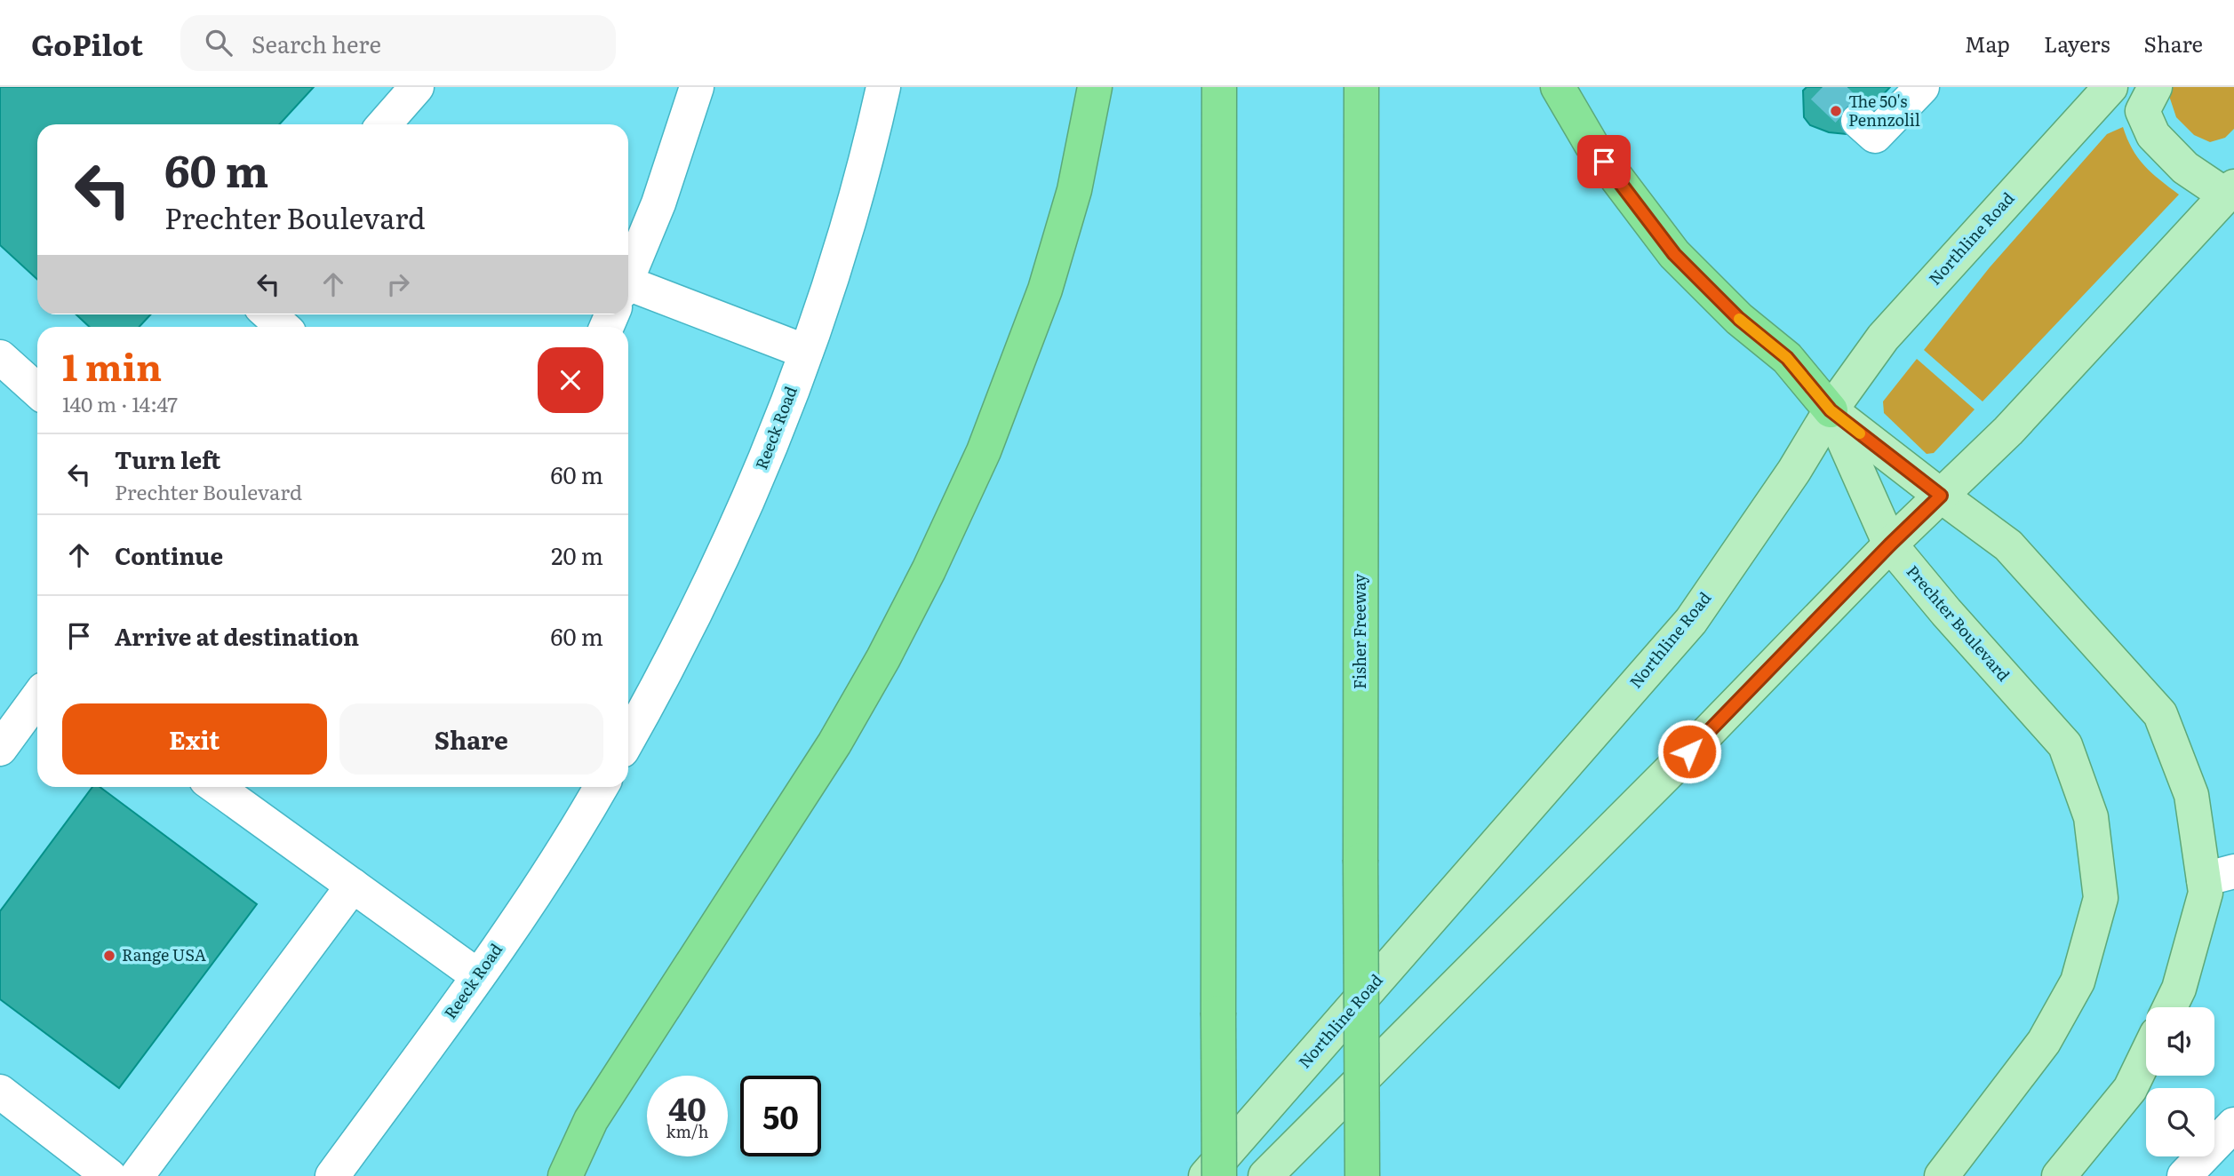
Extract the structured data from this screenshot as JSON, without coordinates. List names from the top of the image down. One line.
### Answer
{"streets":{"highway":["Fisher Freeway"],"main road":["Northline Road","Prechter Boulevard"],"street":["Reeck Road"]},"crossings":[["Northline Road","Prechter Boulevard"]],"places":["The 50's Pennzolil","Range USA"],"page":{"header":"GoPilot","search":"Search here","nav":["Map","Layers","Share"],"turn":["60 m","Prechter Boulevard"],"heading":["1 min","140 m · 14:47"],"list":[{"name":"Turn left","note":"Prechter Boulevard","value":"60 m"},{"name":"Continue","value":"20 m"},{"name":"Arrive at destination","value":"60 m"}],"buttons":["Exit","Share"],"speed":"40 km/h","limit":"50"}}
